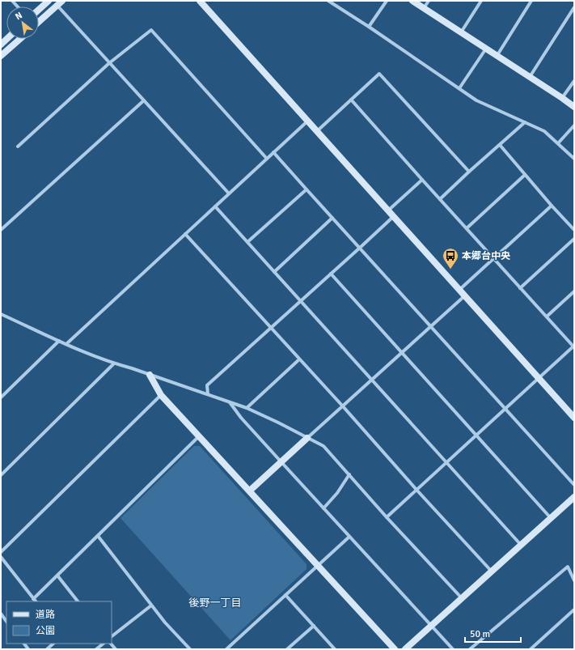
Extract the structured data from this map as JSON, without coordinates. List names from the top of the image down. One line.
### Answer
{"districts":["後野一丁目"],"places":{"bus stop":["本郷台中央"]},"legend":["道路","公園"],"scale_bar":"50 m","north":"top left"}
